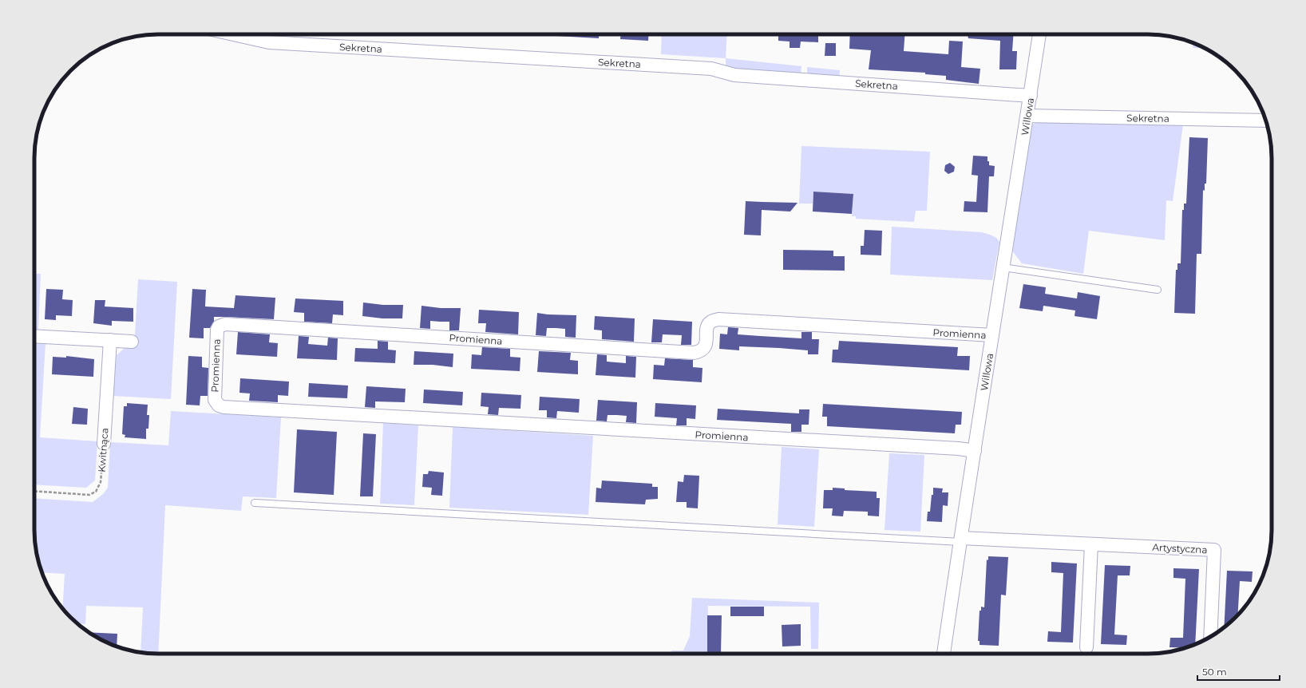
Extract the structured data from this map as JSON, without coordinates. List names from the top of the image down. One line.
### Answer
{"streets":{"street":["Sekretna","Willowa","Promienna","Kwitnąca","Artystyczna"]},"crossings":[["Sekretna","Willowa"],["Willowa","Promienna"],["Willowa","Artystyczna"]],"scale_bar":"50 m"}
